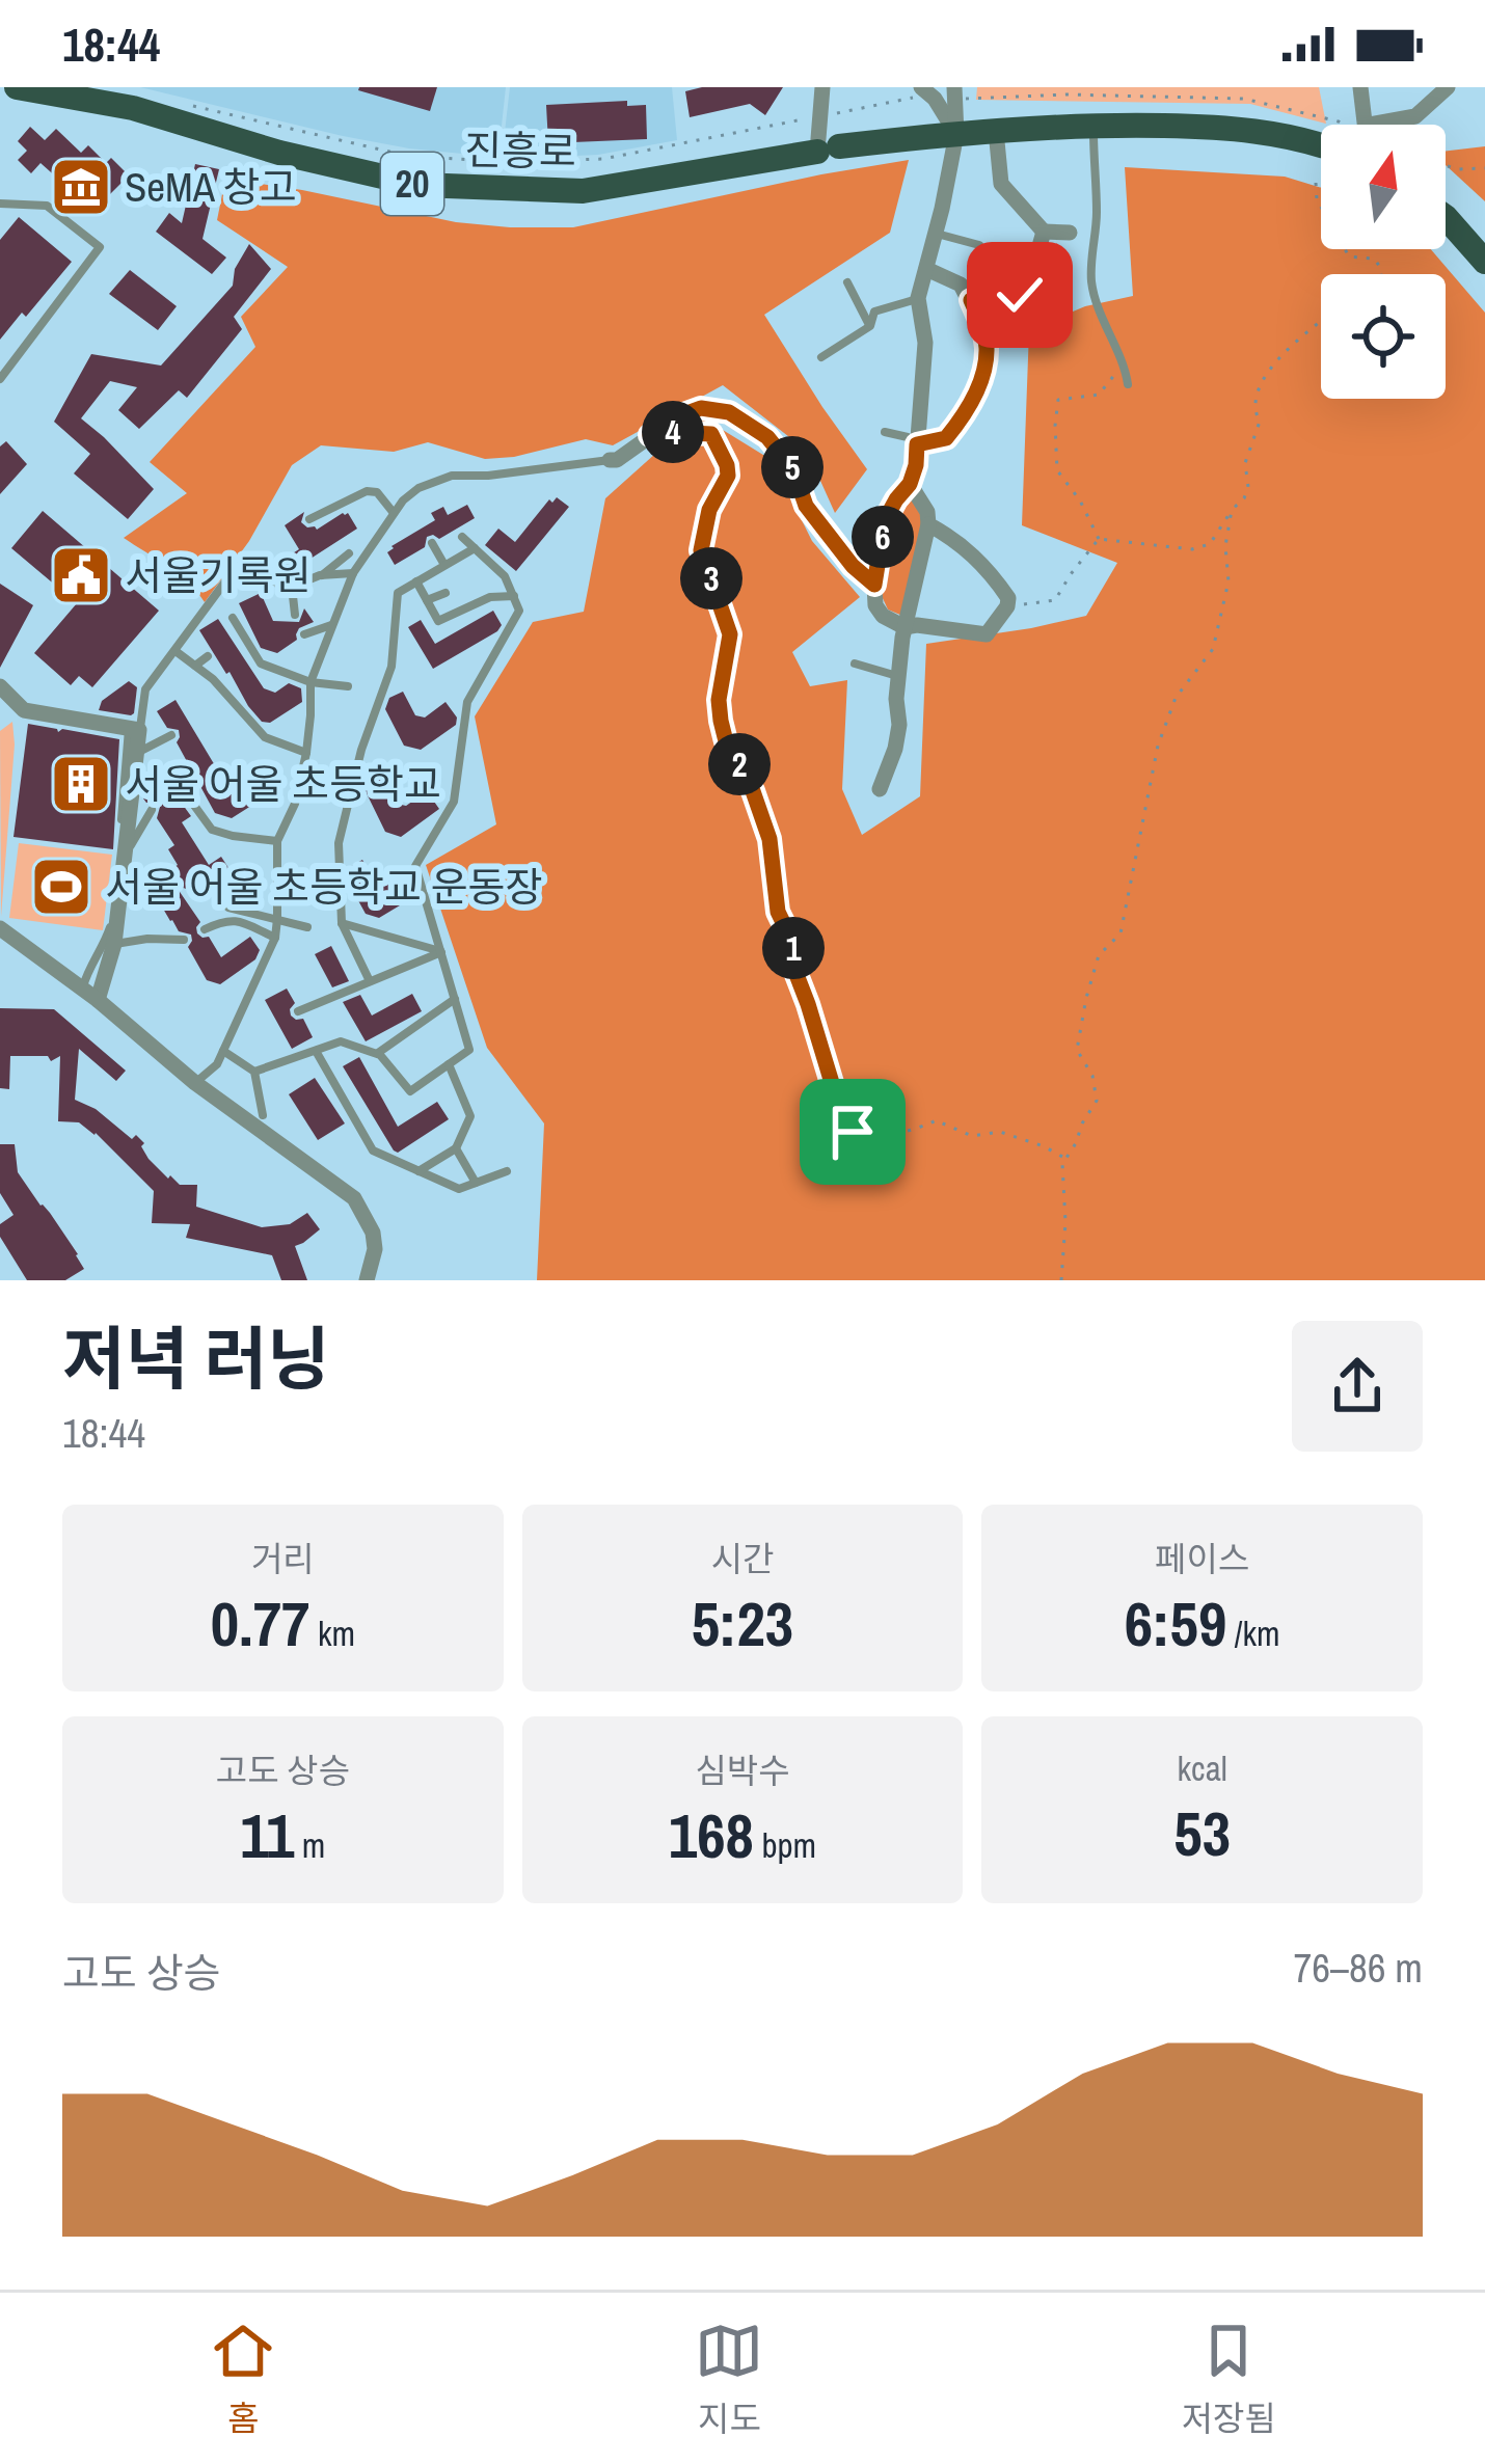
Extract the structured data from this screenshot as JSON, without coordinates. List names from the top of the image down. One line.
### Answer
{"streets":{"main road":["진흥로","20"]},"places":{"museum":["SeMA 창고"],"public building":["서울기록원"],"building":["서울 어울 초등학교"],"sports":["서울 어울 초등학교 운동장"]},"north":"top","page":{"status":"18:44","pins":["4","5","6","3","2","1"],"heading":["저녁 러닝","18:44"],"stats":[["거리","0.77 km"],["시간","5:23"],["페이스","6:59 /km"],["고도 상승","11 m"],["심박수","168 bpm"],["kcal","53"]],"chart":["고도 상승","76–86 m"],"tabs":["홈","지도","저장됨"]}}
